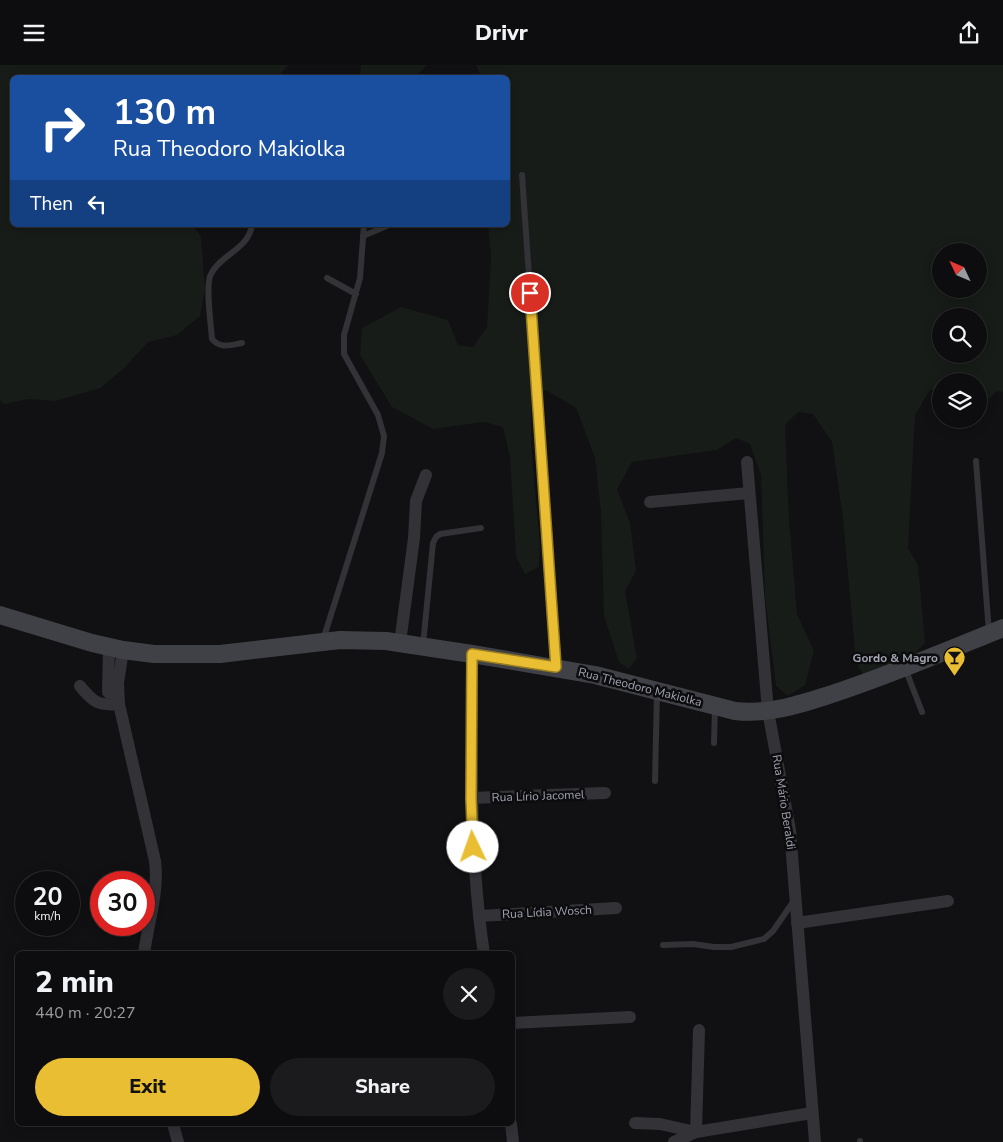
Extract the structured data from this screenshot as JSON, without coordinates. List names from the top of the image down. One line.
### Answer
{"streets":{"main road":["Rua Theodoro Makiolka"],"street":["Rua Lírio Jacomel","Rua Mário Beraldi","Rua Lídia Wosch"]},"crossings":[["Rua Theodoro Makiolka","Rua Mário Beraldi"]],"places":{"bar":["Gordo & Magro"]},"north":"top left","page":{"header":"Drivr","turn":["130 m","Rua Theodoro Makiolka"],"then":"Then","speed":"20 km/h","limit":"30","heading":["2 min","440 m · 20:27"],"buttons":["Exit","Share"]}}
